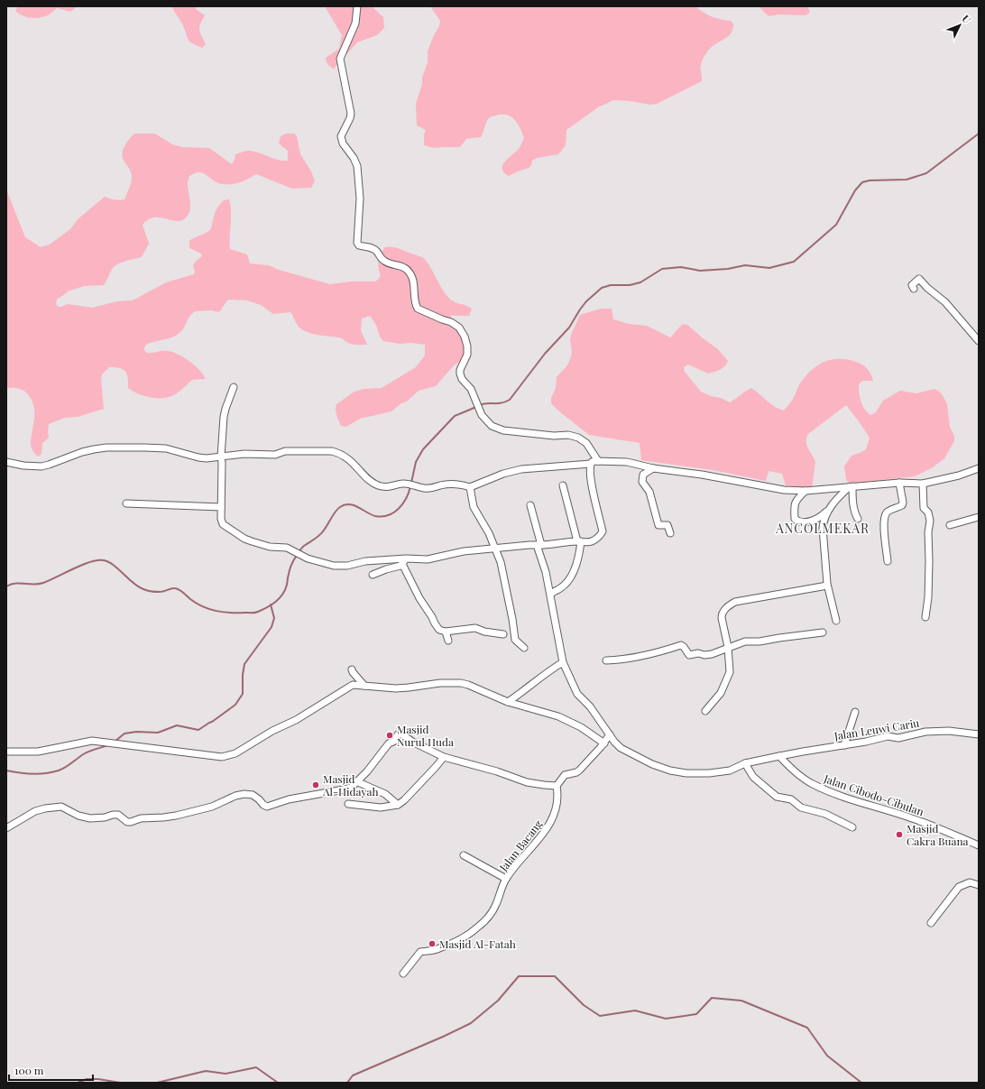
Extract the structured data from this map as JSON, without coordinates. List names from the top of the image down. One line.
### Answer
{"streets":{"street":["Jalan Leuwi Cariu","Jalan Cibodo-Cibulan","Jalan Bacang"]},"crossings":[["Jalan Leuwi Cariu","Jalan Cibodo-Cibulan"]],"districts":["ANCOLMEKAR"],"places":["Masjid Nurul Huda","Masjid Al-Hidayah","Masjid Cakra Buana","Masjid Al-Fatah"],"scale_bar":"100 m","north":"top right"}
